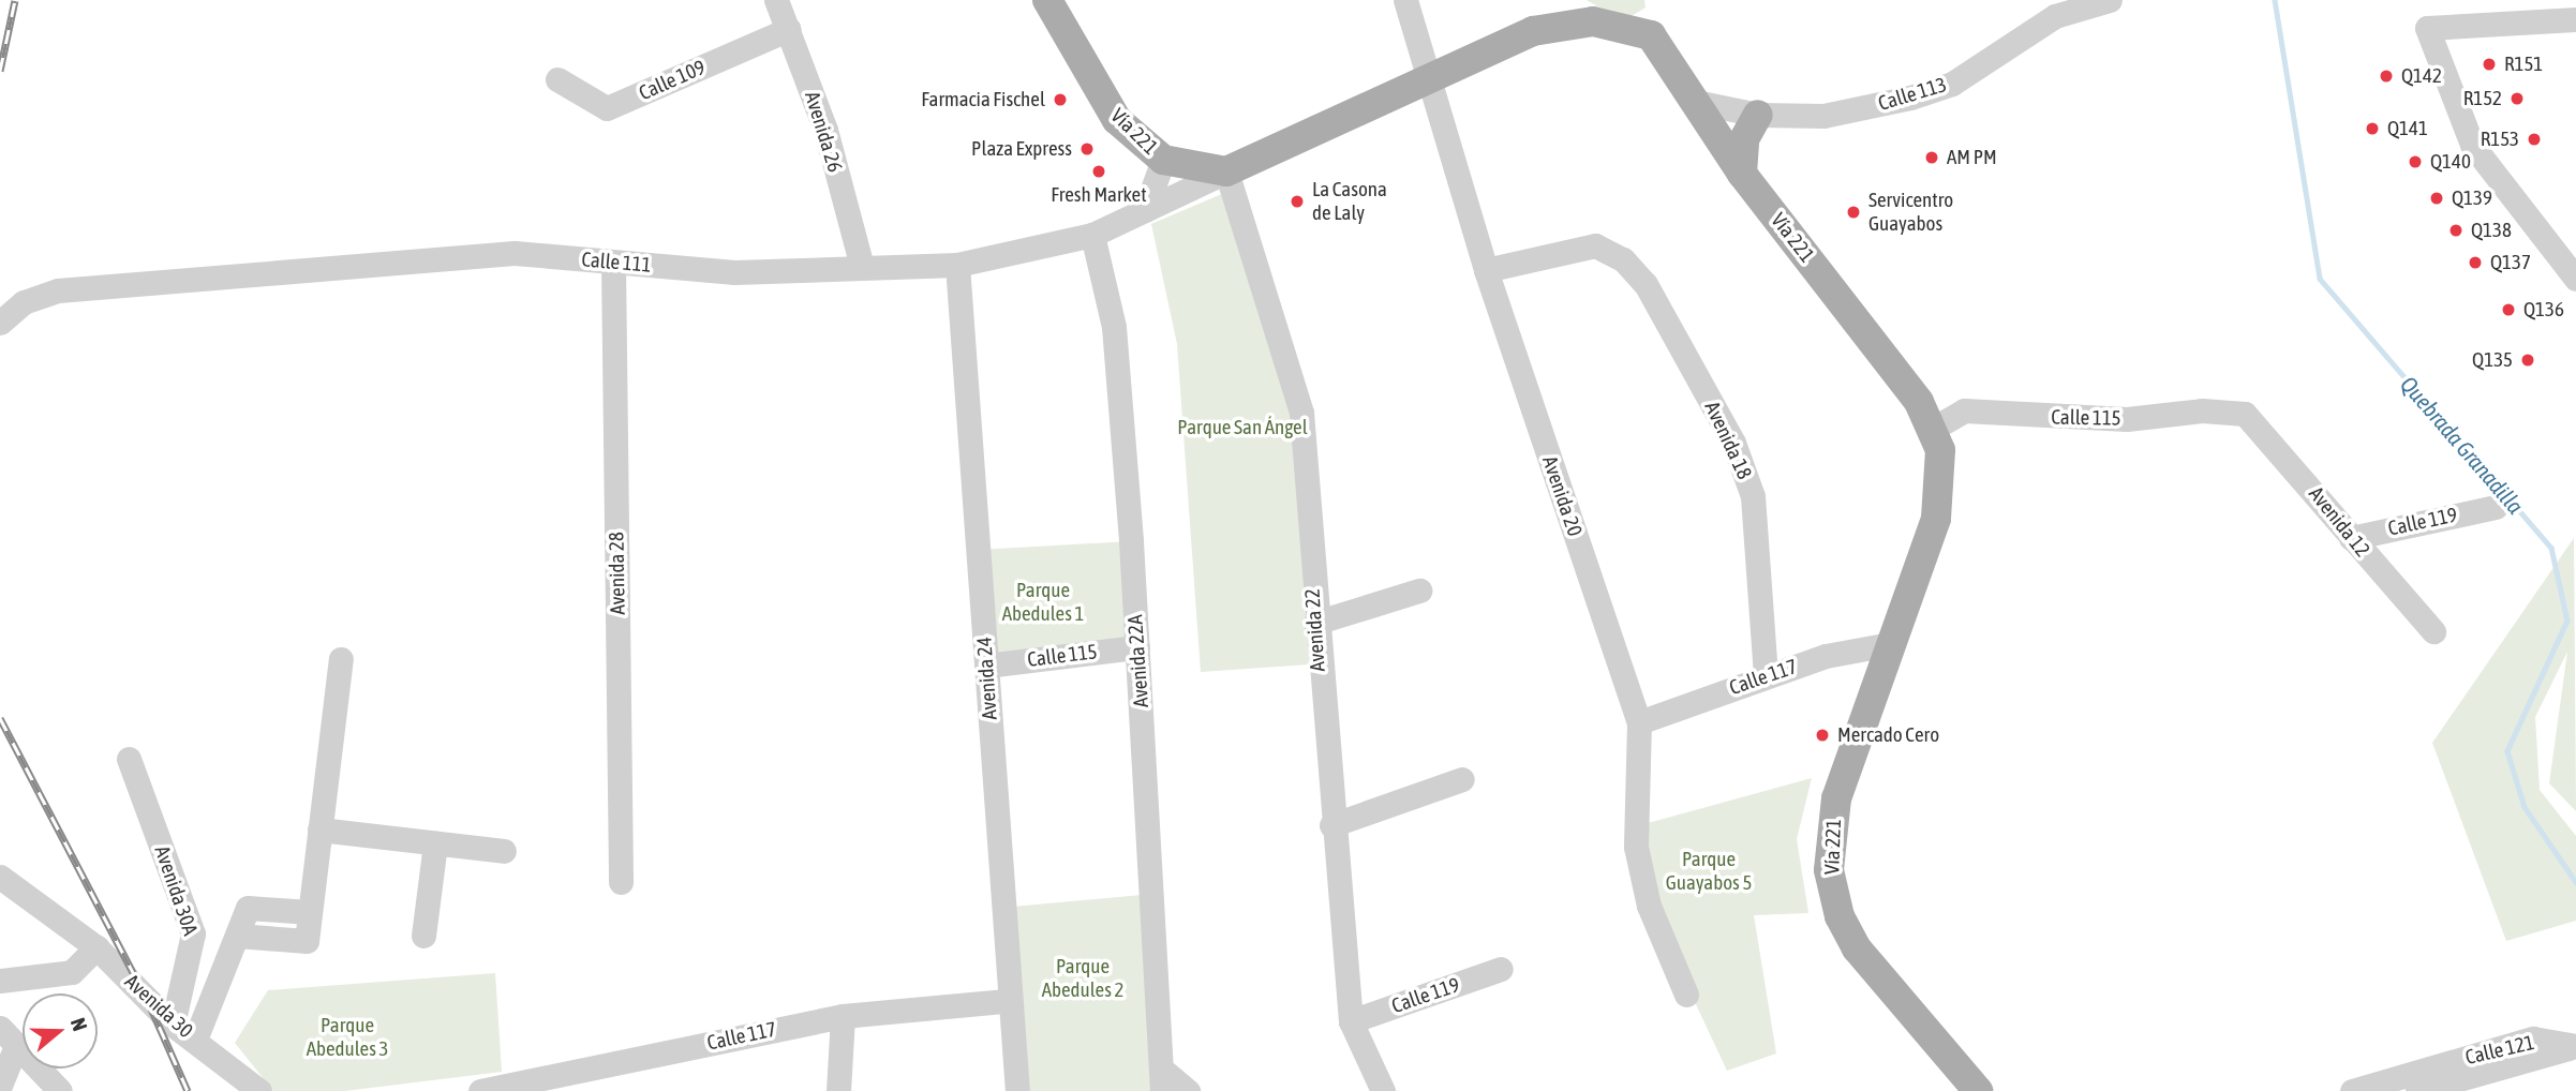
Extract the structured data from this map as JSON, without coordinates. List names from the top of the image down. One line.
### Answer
{"streets":{"main road":["Vía 221"],"street":["Calle 109","Calle 113","Avenida 26","Calle 111","Calle 115","Avenida 18","Avenida 20","Avenida 12","Calle 119","Avenida 28","Avenida 22","Avenida 22A","Calle 117","Avenida 24","Avenida 30A","Avenida 30","Calle 121"]},"crossings":[["Calle 109","Avenida 26"],["Calle 113","Vía 221"],["Avenida 26","Calle 111"],["Vía 221","Calle 111"],["Vía 221","Calle 115"],["Vía 221","Avenida 20"],["Vía 221","Avenida 22"],["Vía 221","Calle 117"],["Calle 111","Avenida 28"],["Calle 111","Avenida 22"],["Calle 111","Avenida 22A"],["Calle 111","Avenida 24"],["Calle 115","Avenida 12"],["Calle 115","Avenida 22A"],["Calle 115","Avenida 24"],["Avenida 18","Avenida 20"],["Avenida 18","Calle 117"],["Avenida 20","Calle 117"],["Avenida 12","Calle 119"],["Calle 119","Avenida 22"],["Calle 117","Avenida 24"],["Avenida 30A","Avenida 30"]],"water":["Quebrada Granadilla"],"parks":["Parque San Ángel","Parque Abedules 1","Parque Guayabos 5","Parque Abedules 2","Parque Abedules 3"],"places":["R151","Q142","R152","Farmacia Fischel","Q141","R153","Plaza Express","AM PM","Q140","Fresh Market","Q139","La Casona de Laly","Servicentro Guayabos","Q138","Q137","Q136","Q135","Mercado Cero"],"north":"right"}
